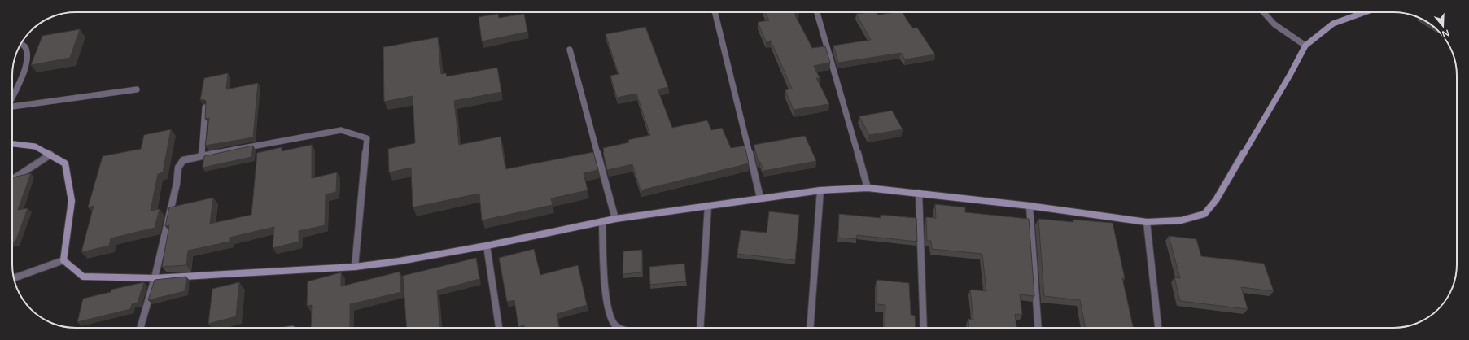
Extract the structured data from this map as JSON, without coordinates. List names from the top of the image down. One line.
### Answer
{"north":"bottom"}
